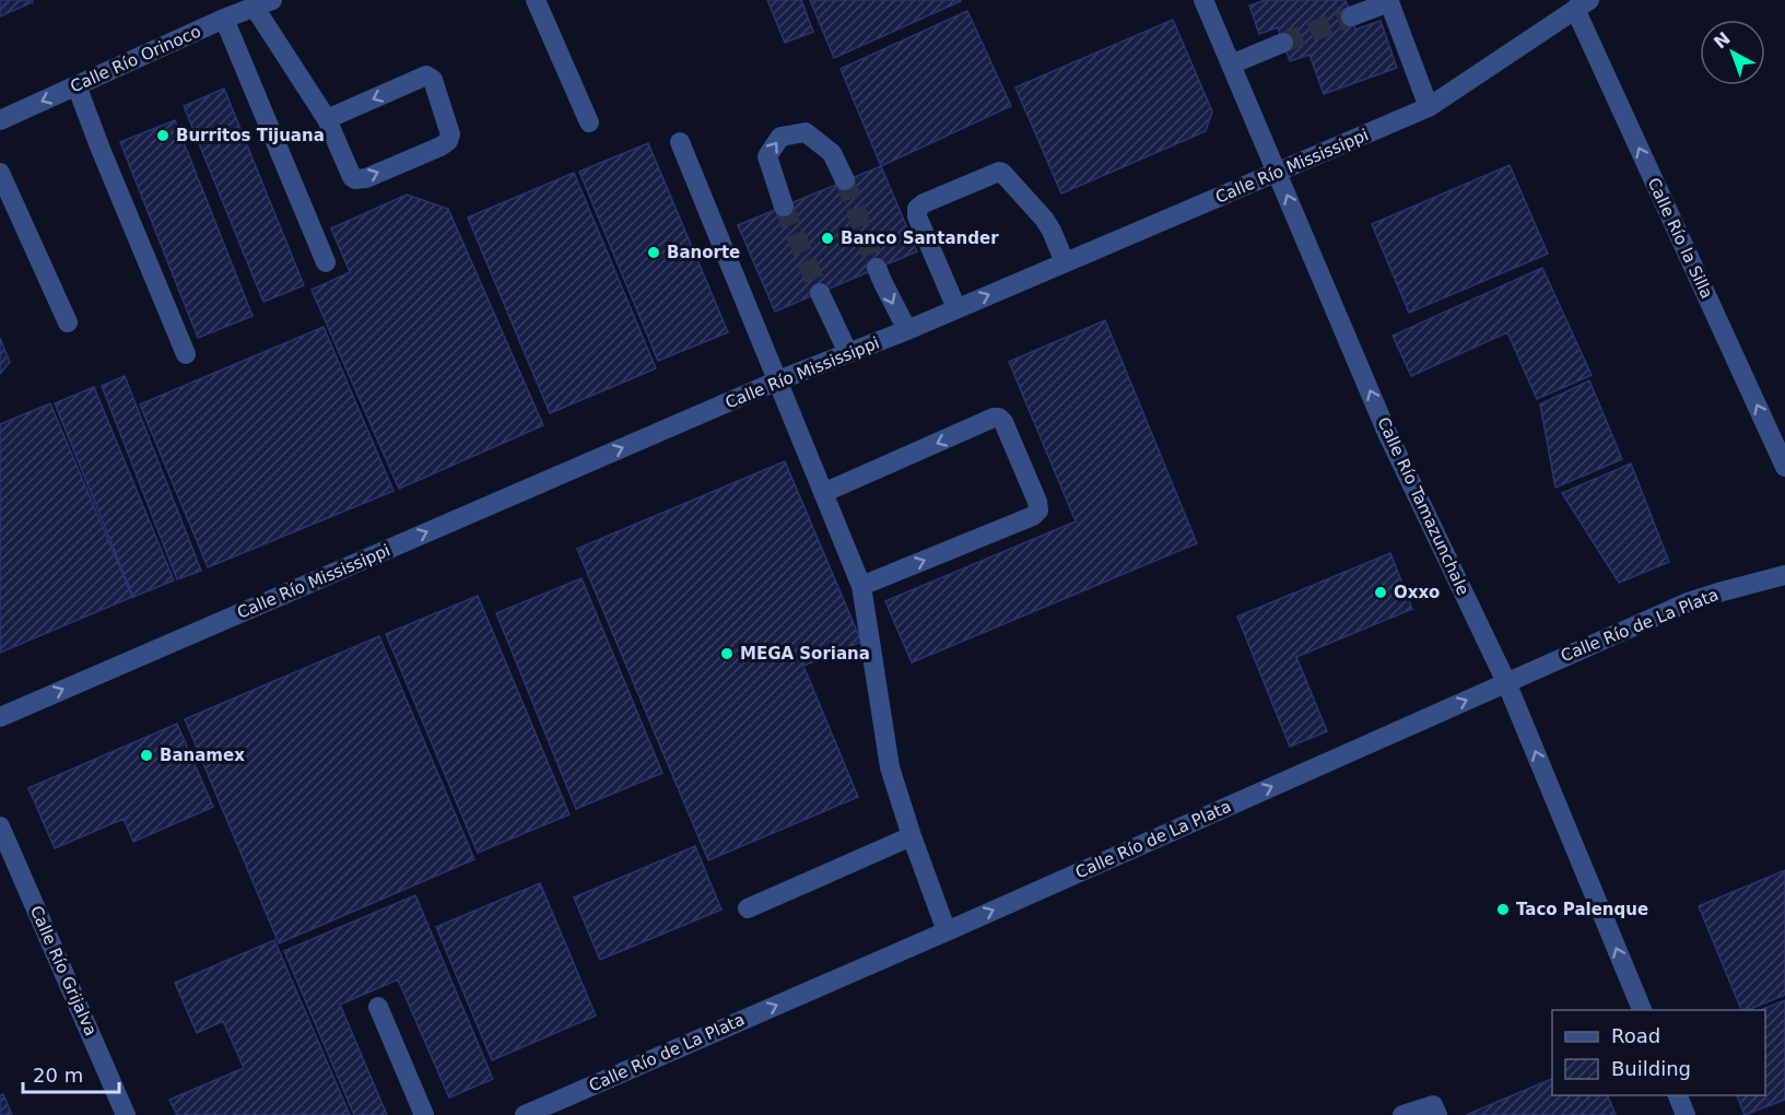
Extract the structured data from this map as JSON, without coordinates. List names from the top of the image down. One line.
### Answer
{"streets":{"street":["Calle Río Orinoco","Calle Río Mississippi","Calle Río la Silla","Calle Río Tamazunchale","Calle Río de La Plata","Calle Río Grijalva"]},"crossings":[["Calle Río Mississippi","Calle Río la Silla"],["Calle Río Mississippi","Calle Río Tamazunchale"],["Calle Río Tamazunchale","Calle Río de La Plata"]],"one_way":["Calle Río Mississippi","Calle Río la Silla","Calle Río Tamazunchale","Calle Río de La Plata"],"places":["Burritos Tijuana","Banco Santander","Banorte","Oxxo","MEGA Soriana","Banamex","Taco Palenque"],"legend":["Road","Building"],"scale_bar":"20 m","north":"top left"}
